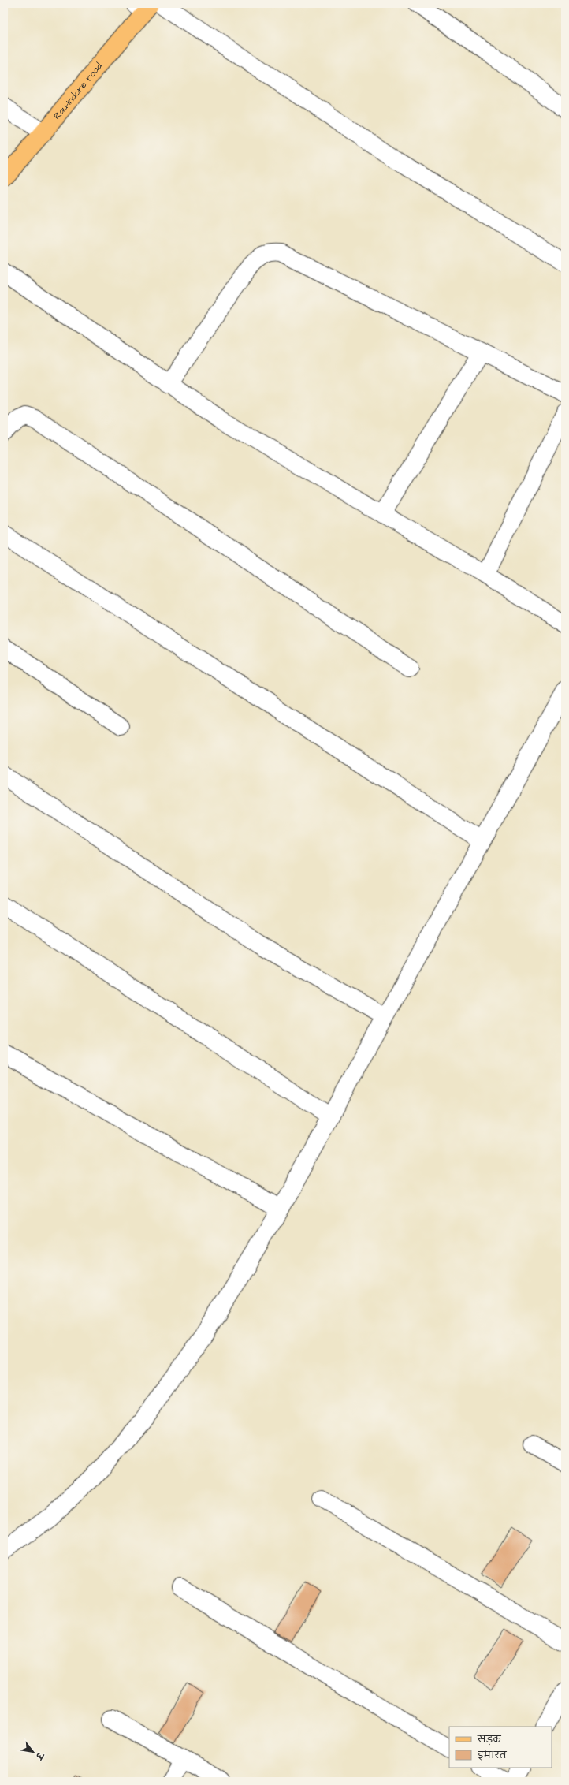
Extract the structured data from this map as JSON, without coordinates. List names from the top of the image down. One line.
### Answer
{"streets":{"main road":["Rau-Indore road"]},"legend":["सड़क","इमारत"],"north":"bottom right"}
